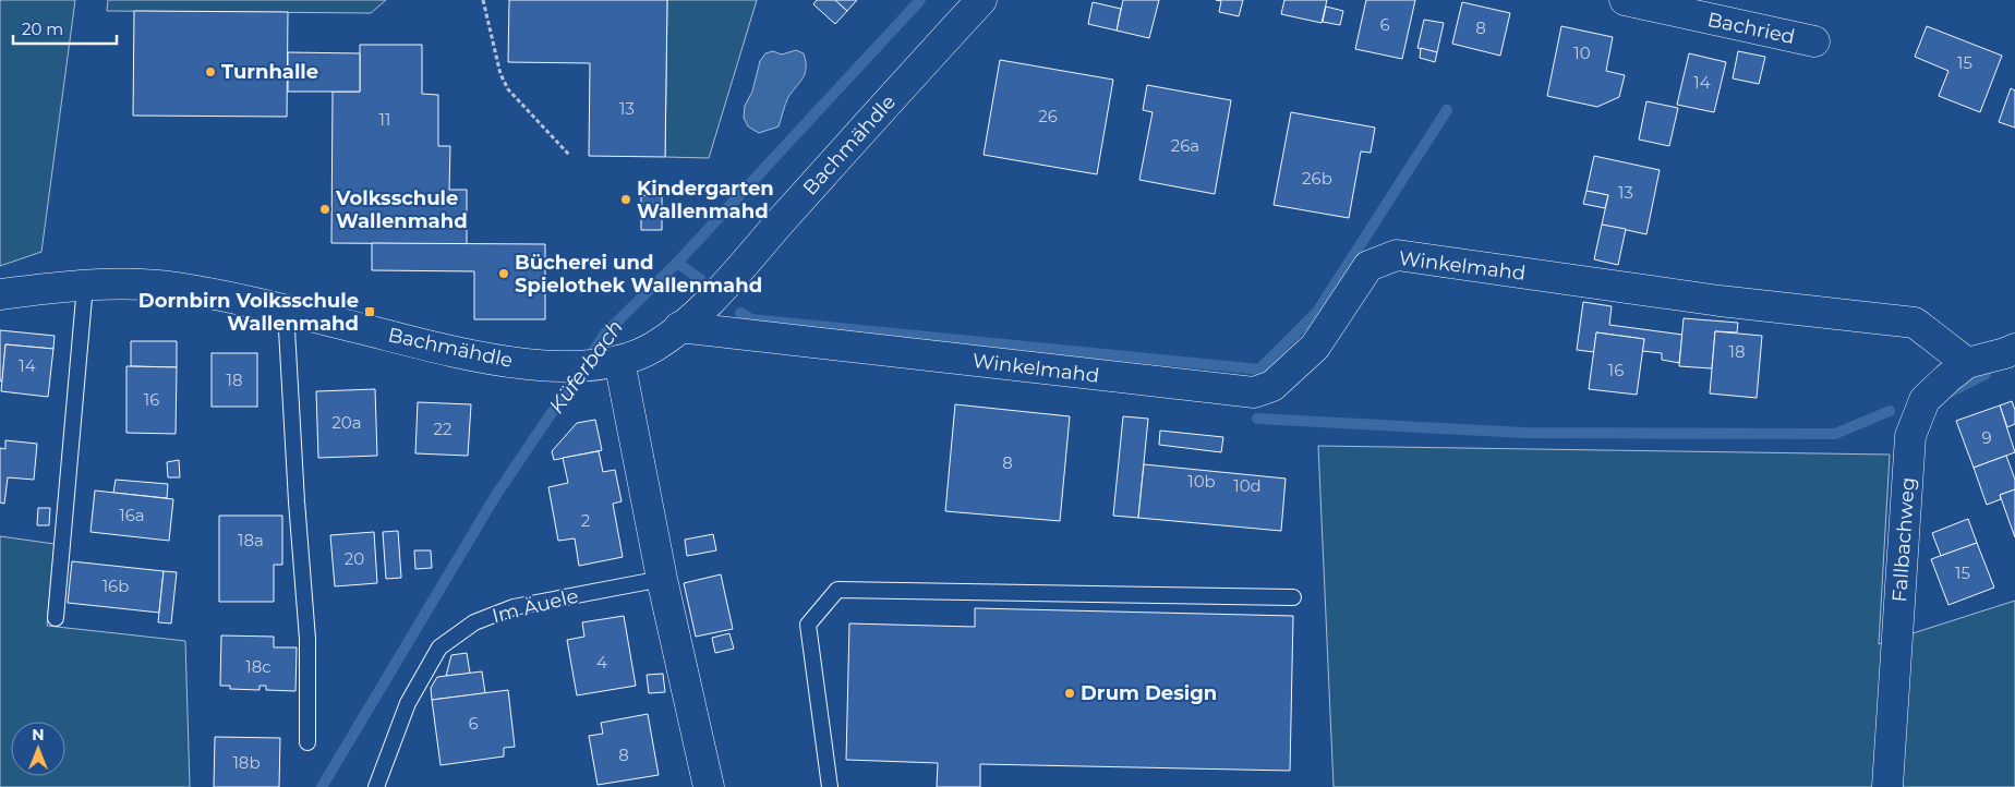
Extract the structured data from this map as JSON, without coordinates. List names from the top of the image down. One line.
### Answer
{"streets":{"street":["Bachried","Bachmähdle","Winkelmahd","Fallbachweg"],"lane":["Im Äuele"]},"crossings":[["Bachmähdle","Winkelmahd"],["Winkelmahd","Fallbachweg"]],"water":["Küferbach"],"places":{"other":["Turnhalle","Kindergarten Wallenmahd","Volksschule Wallenmahd","Bücherei und Spielothek Wallenmahd","Drum Design"],"transit":["Dornbirn Volksschule Wallenmahd"]},"house_numbers":["6","8","10","15","14","13","26","11","26a","26b","13","18","14","16","18","16","20a","22","9","8","10b","10d","16a","2","18a","20","15","16b","4","18c","6","8","18b"],"scale_bar":"20 m","north":"top"}
